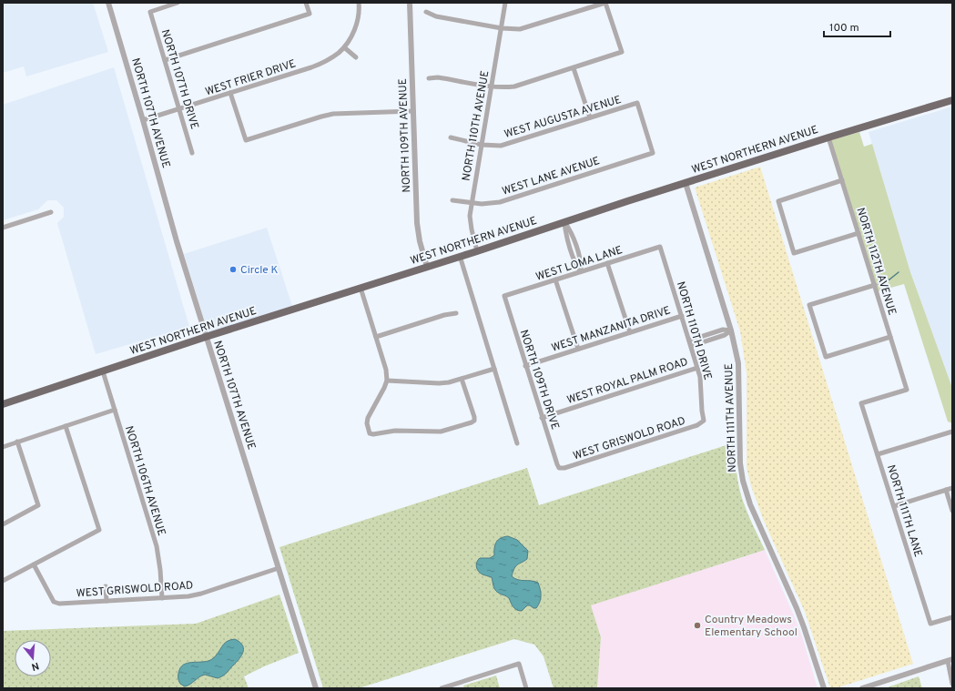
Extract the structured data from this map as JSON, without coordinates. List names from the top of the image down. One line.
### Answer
{"streets":{"main road":["WEST NORTHERN AVENUE"],"street":["WEST FRIER DRIVE","NORTH 107TH DRIVE","NORTH 107TH AVENUE","WEST AUGUSTA AVENUE","NORTH 110TH AVENUE","NORTH 109TH AVENUE","WEST LANE AVENUE","NORTH 112TH AVENUE","WEST LOMA LANE","WEST MANZANITA DRIVE","NORTH 110TH DRIVE","NORTH 109TH DRIVE","WEST ROYAL PALM ROAD","NORTH 111TH AVENUE","WEST GRISWOLD ROAD","NORTH 106TH AVENUE","NORTH 111TH LANE"]},"crossings":[["WEST FRIER DRIVE","NORTH 107TH DRIVE"],["WEST FRIER DRIVE","NORTH 107TH AVENUE"],["NORTH 107TH AVENUE","WEST NORTHERN AVENUE"],["NORTH 107TH AVENUE","WEST GRISWOLD ROAD"],["WEST AUGUSTA AVENUE","NORTH 110TH AVENUE"],["WEST AUGUSTA AVENUE","WEST LANE AVENUE"],["NORTH 110TH AVENUE","WEST NORTHERN AVENUE"],["NORTH 110TH AVENUE","WEST LANE AVENUE"],["NORTH 109TH AVENUE","WEST NORTHERN AVENUE"],["WEST NORTHERN AVENUE","NORTH 112TH AVENUE"],["WEST NORTHERN AVENUE","NORTH 111TH AVENUE"],["WEST NORTHERN AVENUE","NORTH 106TH AVENUE"],["NORTH 112TH AVENUE","NORTH 111TH LANE"],["WEST LOMA LANE","NORTH 110TH DRIVE"],["WEST LOMA LANE","NORTH 109TH DRIVE"],["WEST MANZANITA DRIVE","NORTH 110TH DRIVE"],["WEST MANZANITA DRIVE","NORTH 109TH DRIVE"],["NORTH 110TH DRIVE","WEST ROYAL PALM ROAD"],["NORTH 110TH DRIVE","WEST GRISWOLD ROAD"],["NORTH 109TH DRIVE","WEST ROYAL PALM ROAD"],["NORTH 109TH DRIVE","WEST GRISWOLD ROAD"],["WEST GRISWOLD ROAD","NORTH 106TH AVENUE"]],"places":["Circle K","Country Meadows Elementary School"],"scale_bar":"100 m","north":"bottom"}
